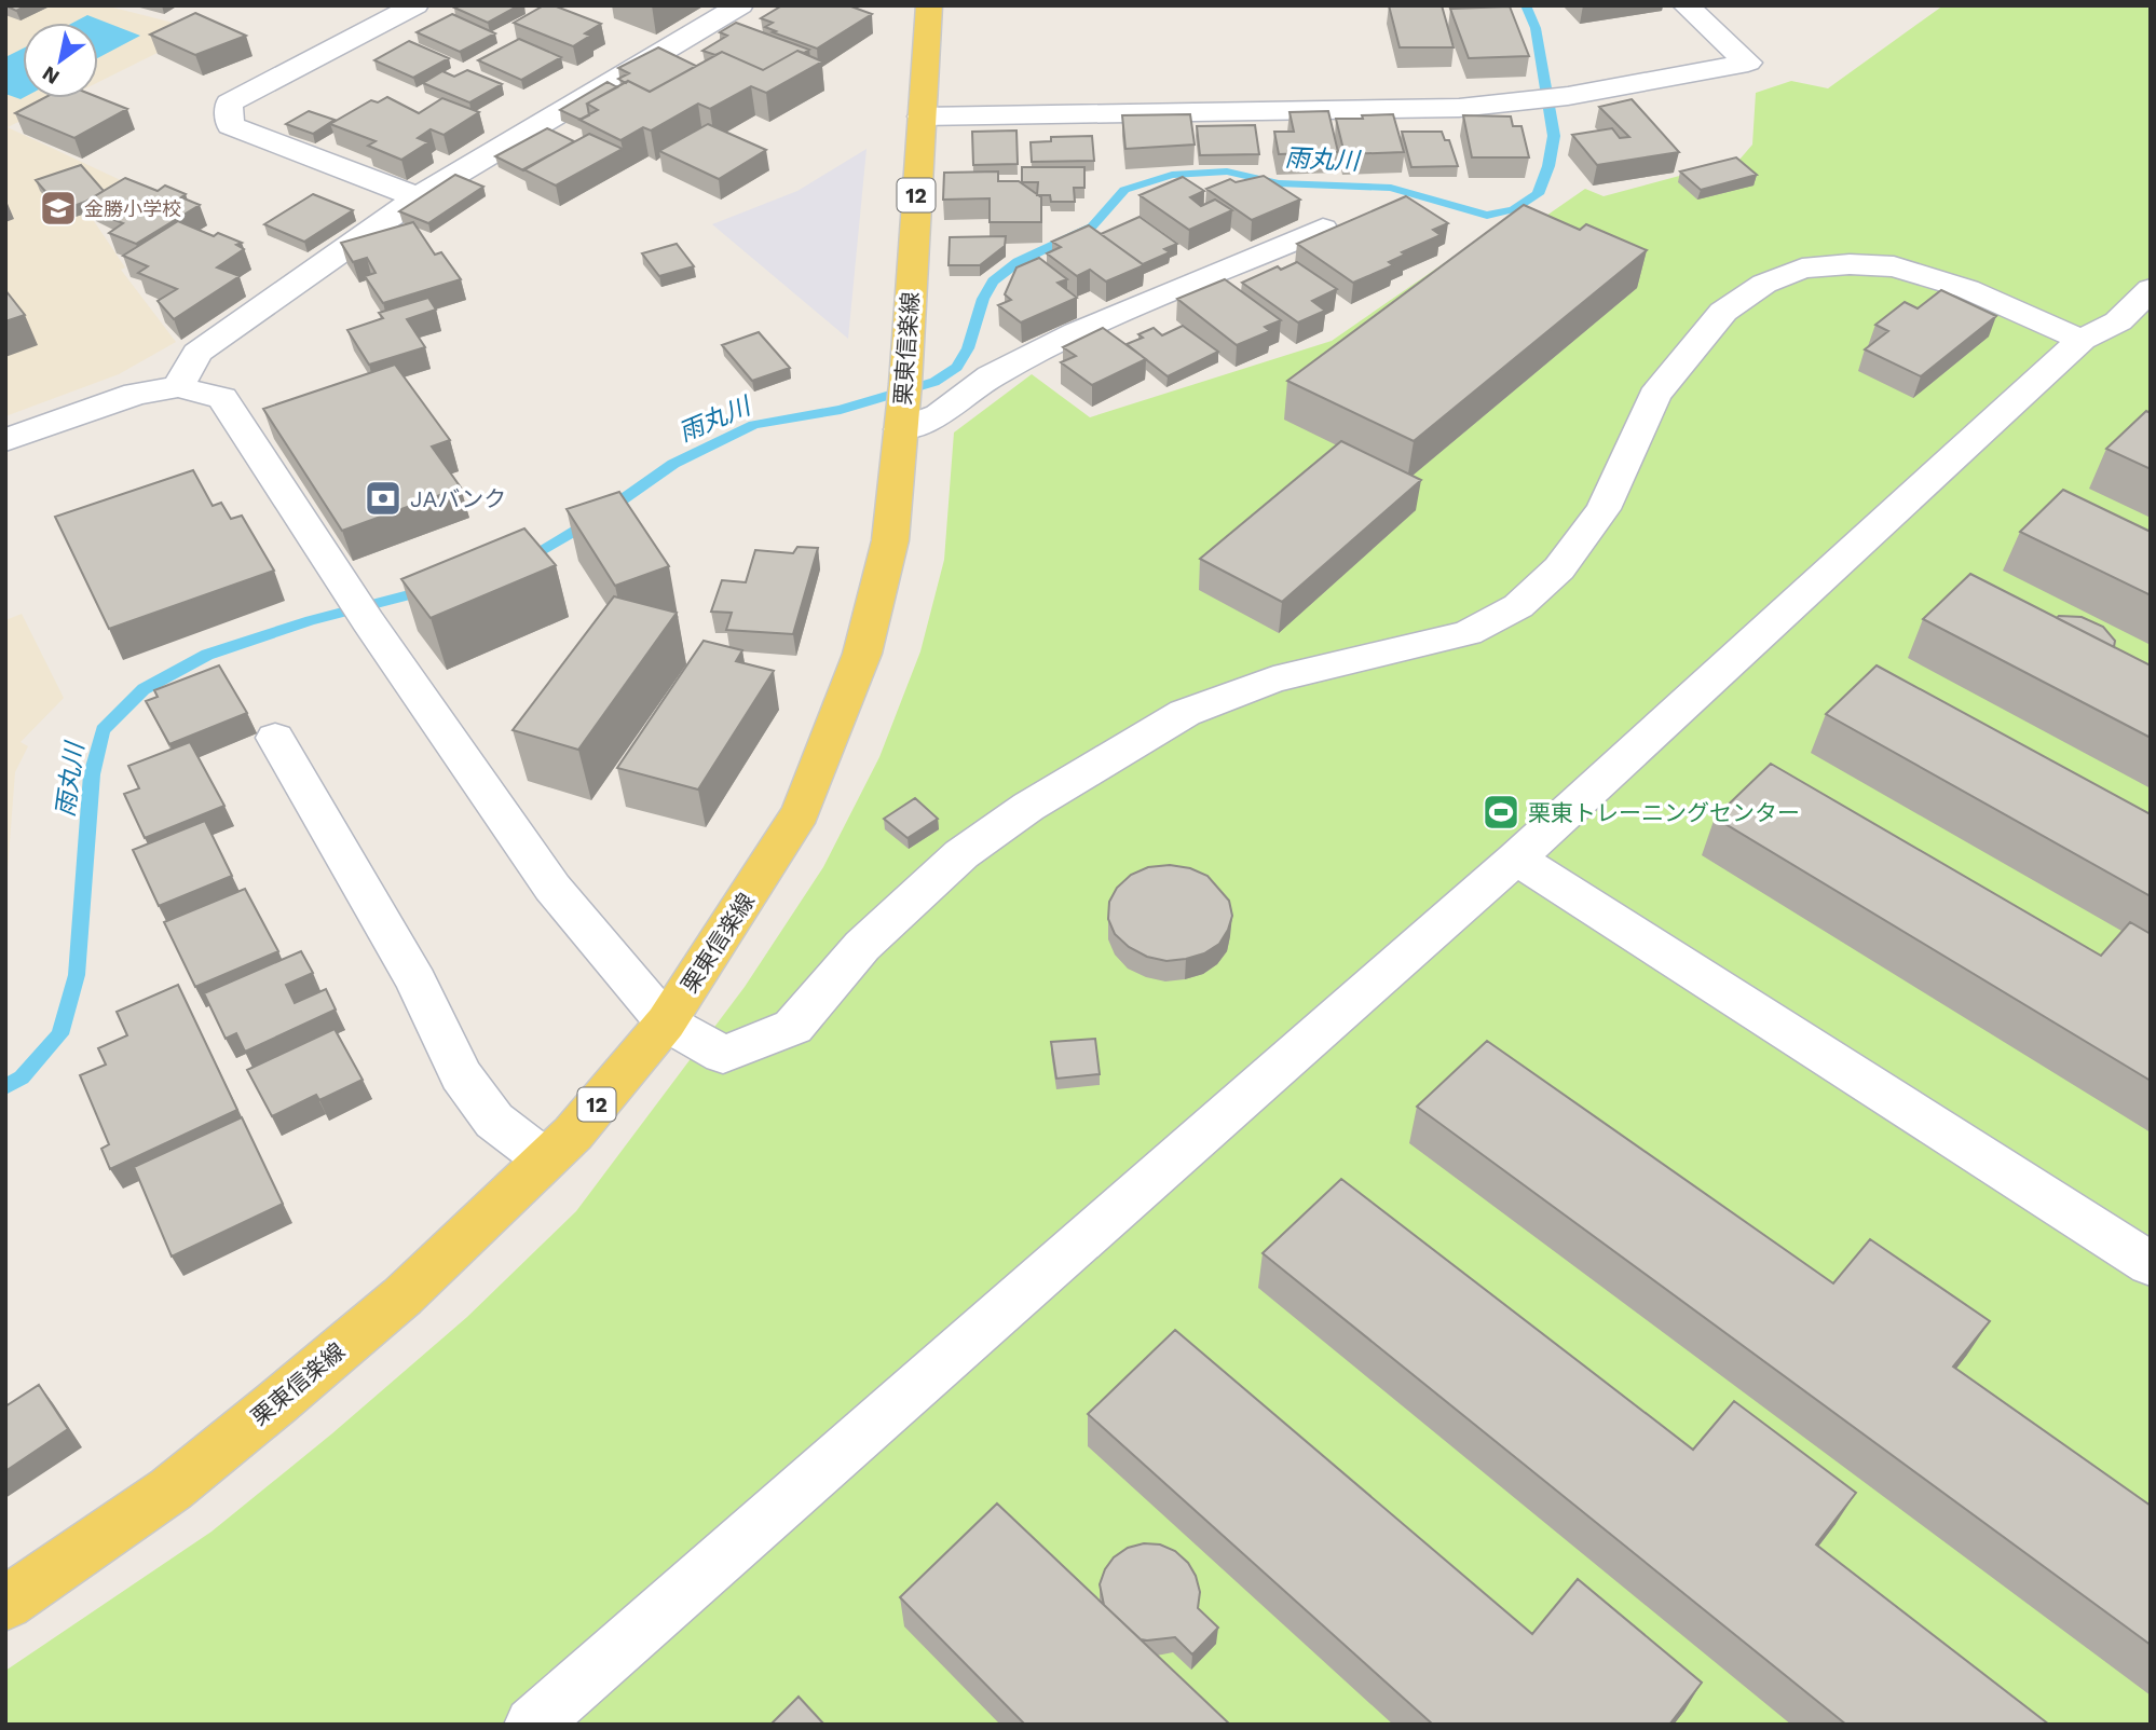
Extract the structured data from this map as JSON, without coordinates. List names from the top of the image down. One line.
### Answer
{"streets":{"main road":["12","栗東信楽線"]},"water":["雨丸川"],"places":{"school or university":["金勝小学校"],"bank":["JAバンク"],"sports":["栗東トレーニングセンター"]},"north":"bottom left"}
